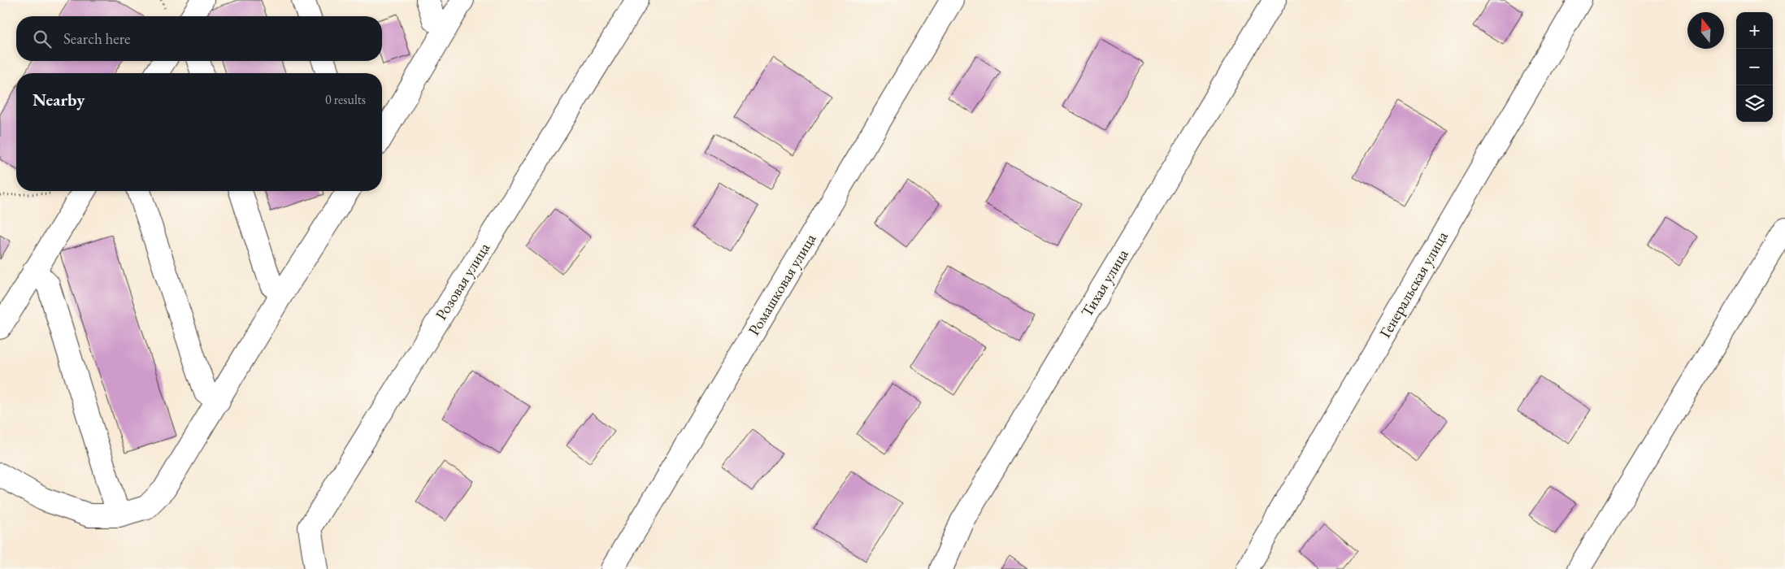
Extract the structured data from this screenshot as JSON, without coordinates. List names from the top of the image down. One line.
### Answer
{"streets":{"street":["Розовая улица","Тихая улица","Ромашковая улица","Генеральская улица"]},"north":"top","page":{"map_buttons":["+","−"],"search":"Search here","heading":["Nearby","0 results"]}}
